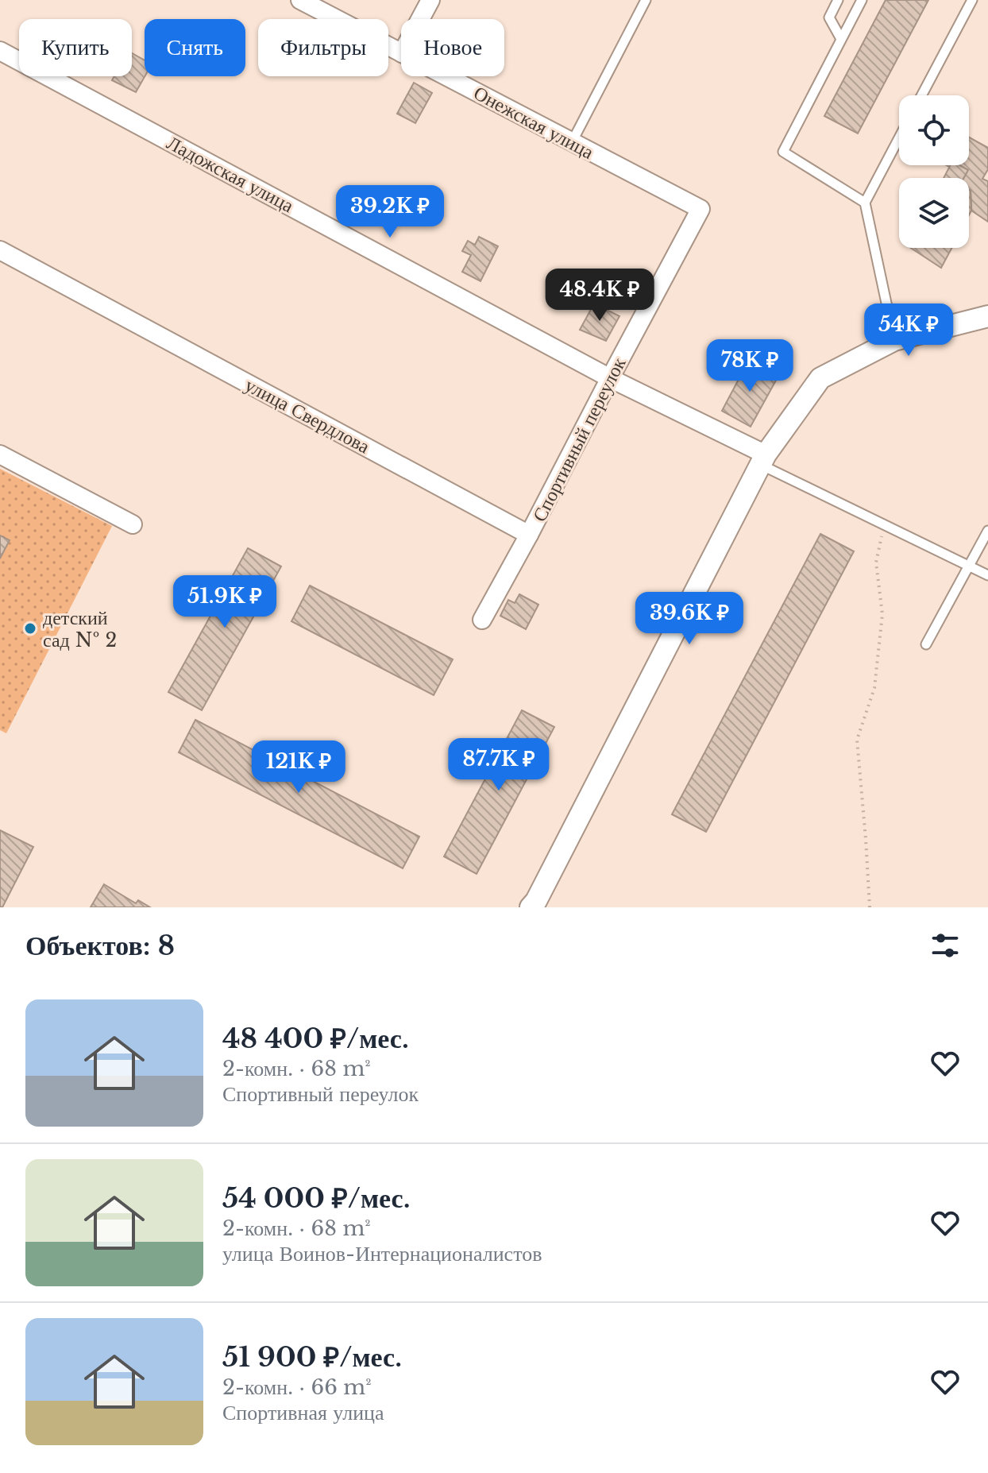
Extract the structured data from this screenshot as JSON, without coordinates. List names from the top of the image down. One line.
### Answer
{"streets":{"street":["Онежская улица","Ладожская улица","улица Свердлова","Спортивный переулок"]},"crossings":[["Онежская улица","Спортивный переулок"],["Ладожская улица","Спортивный переулок"],["улица Свердлова","Спортивный переулок"]],"places":["детский сад № 2"],"page":{"chip":["Купить","Снять","Фильтры","Новое"],"price":["39.2K ₽","48.4K ₽","54K ₽","78K ₽","51.9K ₽","39.6K ₽","87.7K ₽","121K ₽"],"heading":"Объектов: 8","list":[{"name":"48 400 ₽/мес.","note":"2-комн. · 68 m² · Спортивный переулок"},{"name":"54 000 ₽/мес.","note":"2-комн. · 68 m² · улица Воинов-Интернационалистов"},{"name":"51 900 ₽/мес.","note":"2-комн. · 66 m² · Спортивная улица"}]}}
